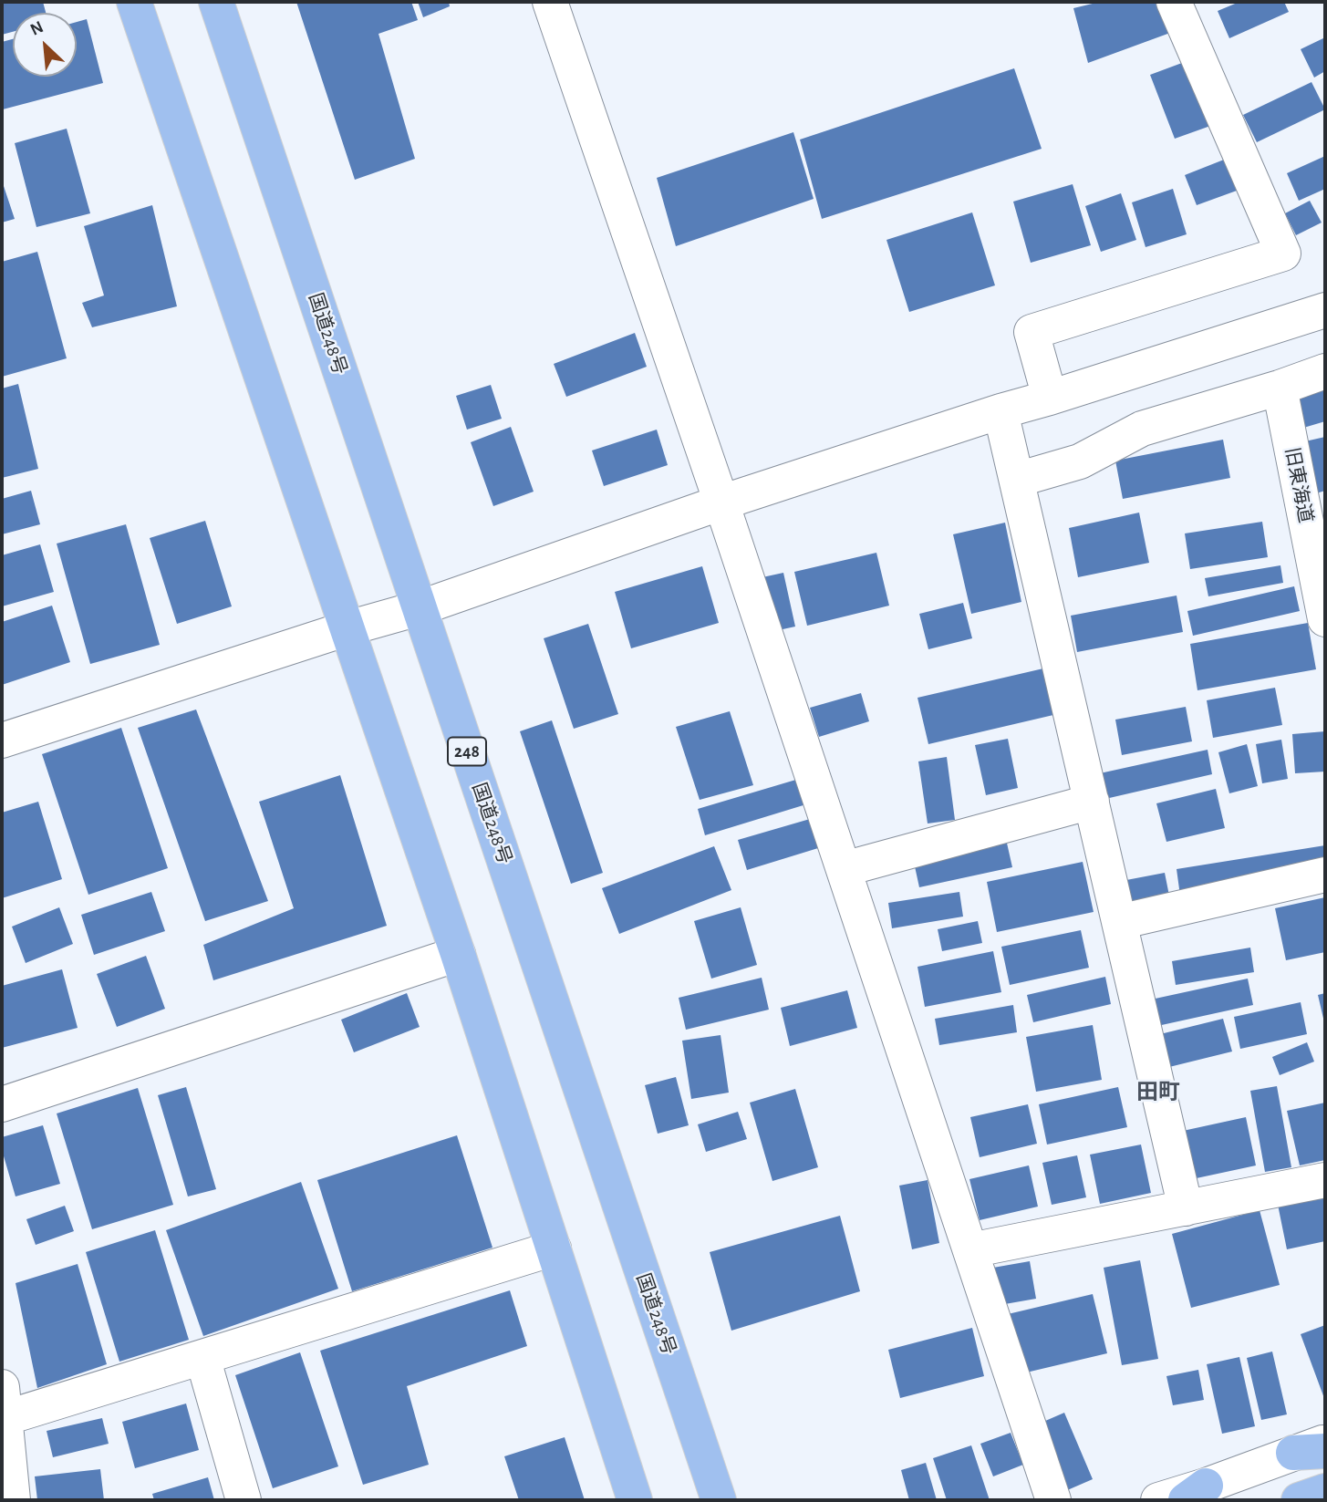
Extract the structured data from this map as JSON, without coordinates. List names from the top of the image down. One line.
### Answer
{"streets":{"highway":["国道248号","248"],"street":["旧東海道"]},"districts":["田町"],"north":"top left"}
